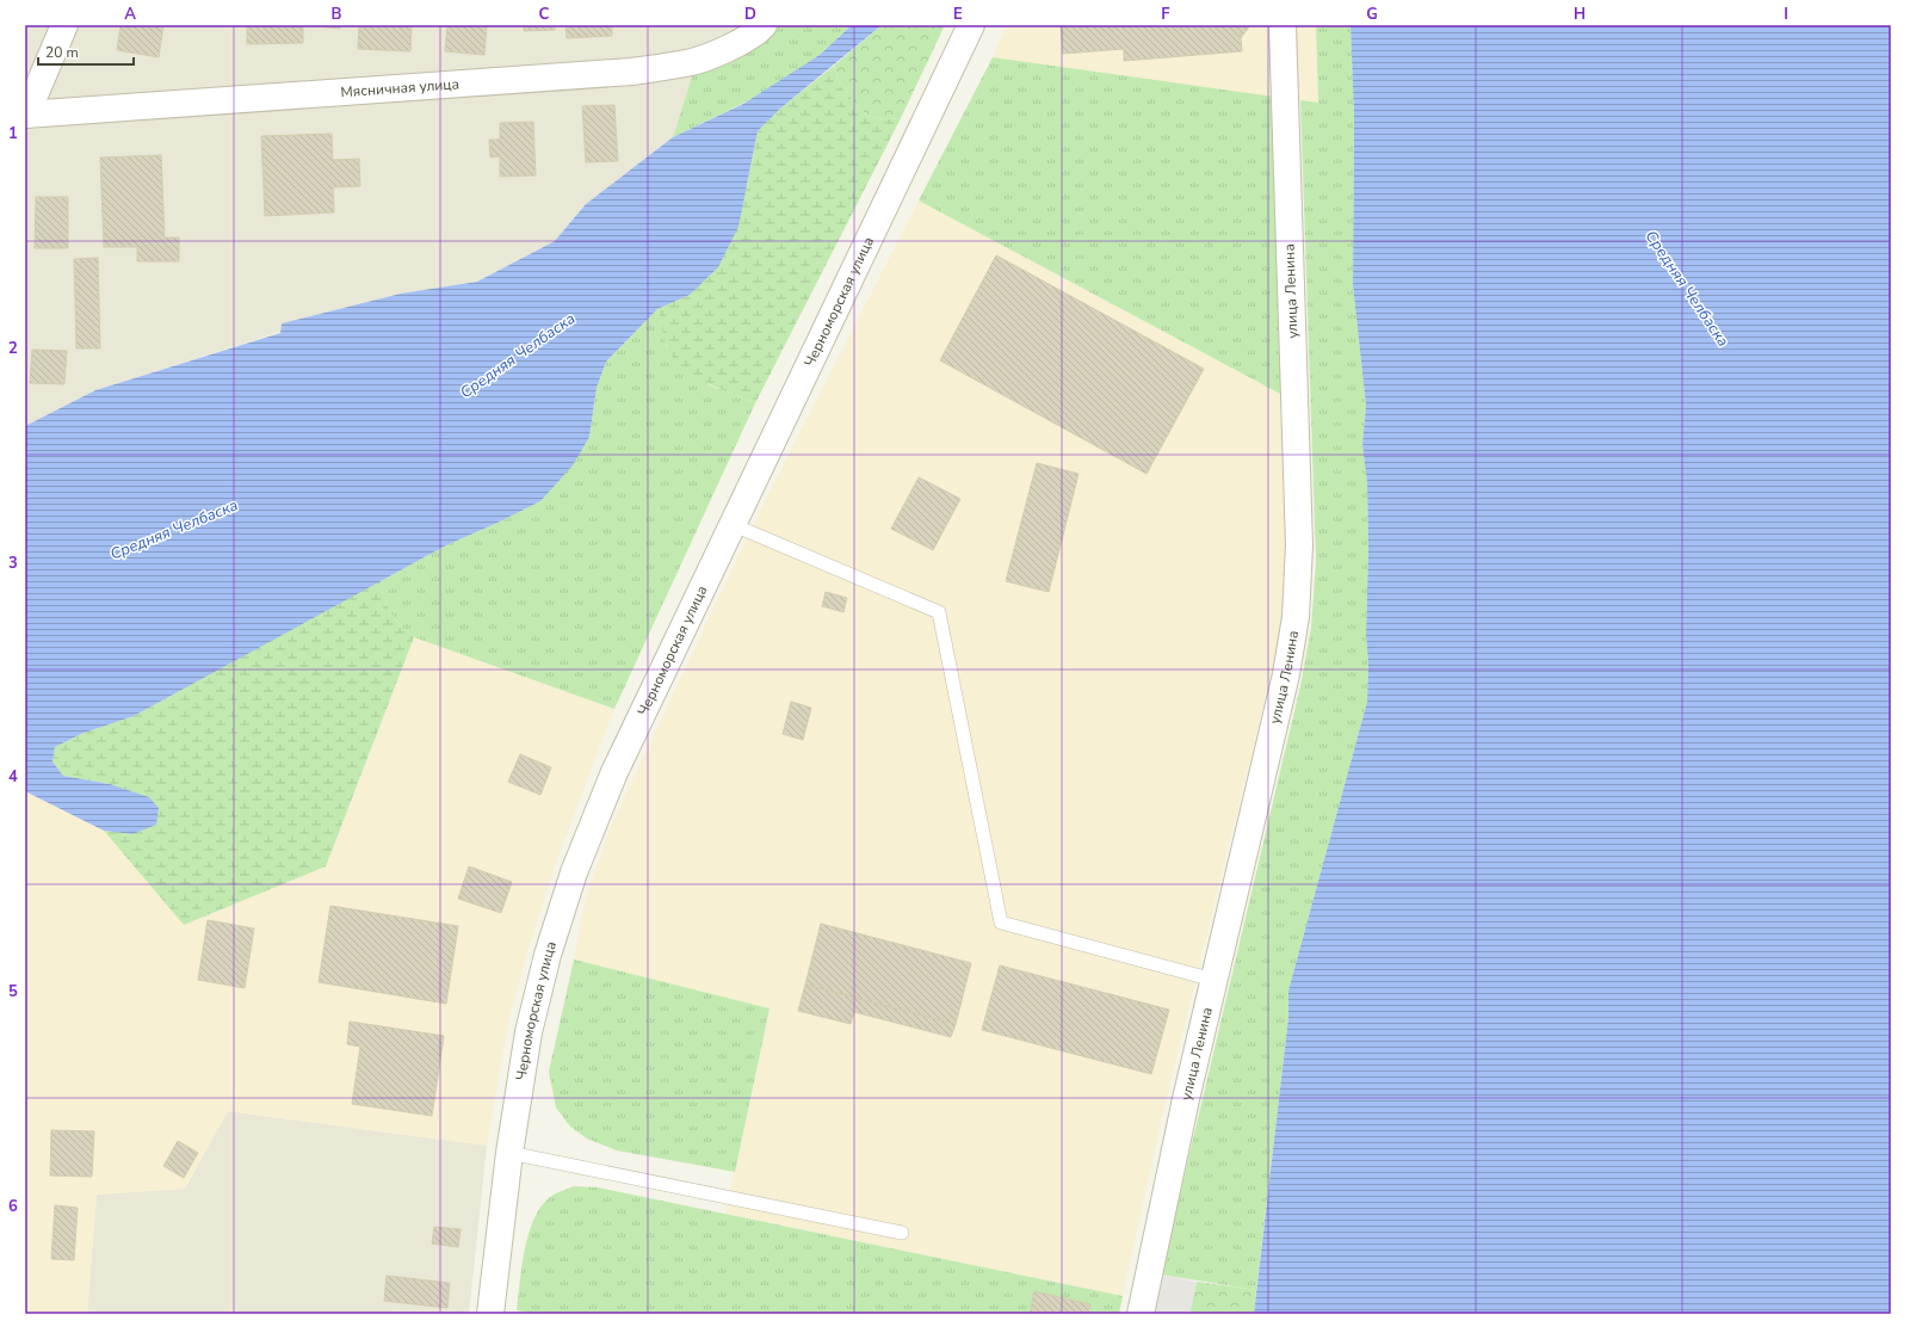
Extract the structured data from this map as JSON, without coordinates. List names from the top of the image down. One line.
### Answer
{"streets":{"street":["Мясничная улица","улица Ленина","Черноморская улица"]},"water":["Средняя Челбаска"],"scale_bar":"20 m","grid":{"columns":["A","B","C","D","E","F","G","H","I"],"rows":["1","2","3","4","5","6"]}}
